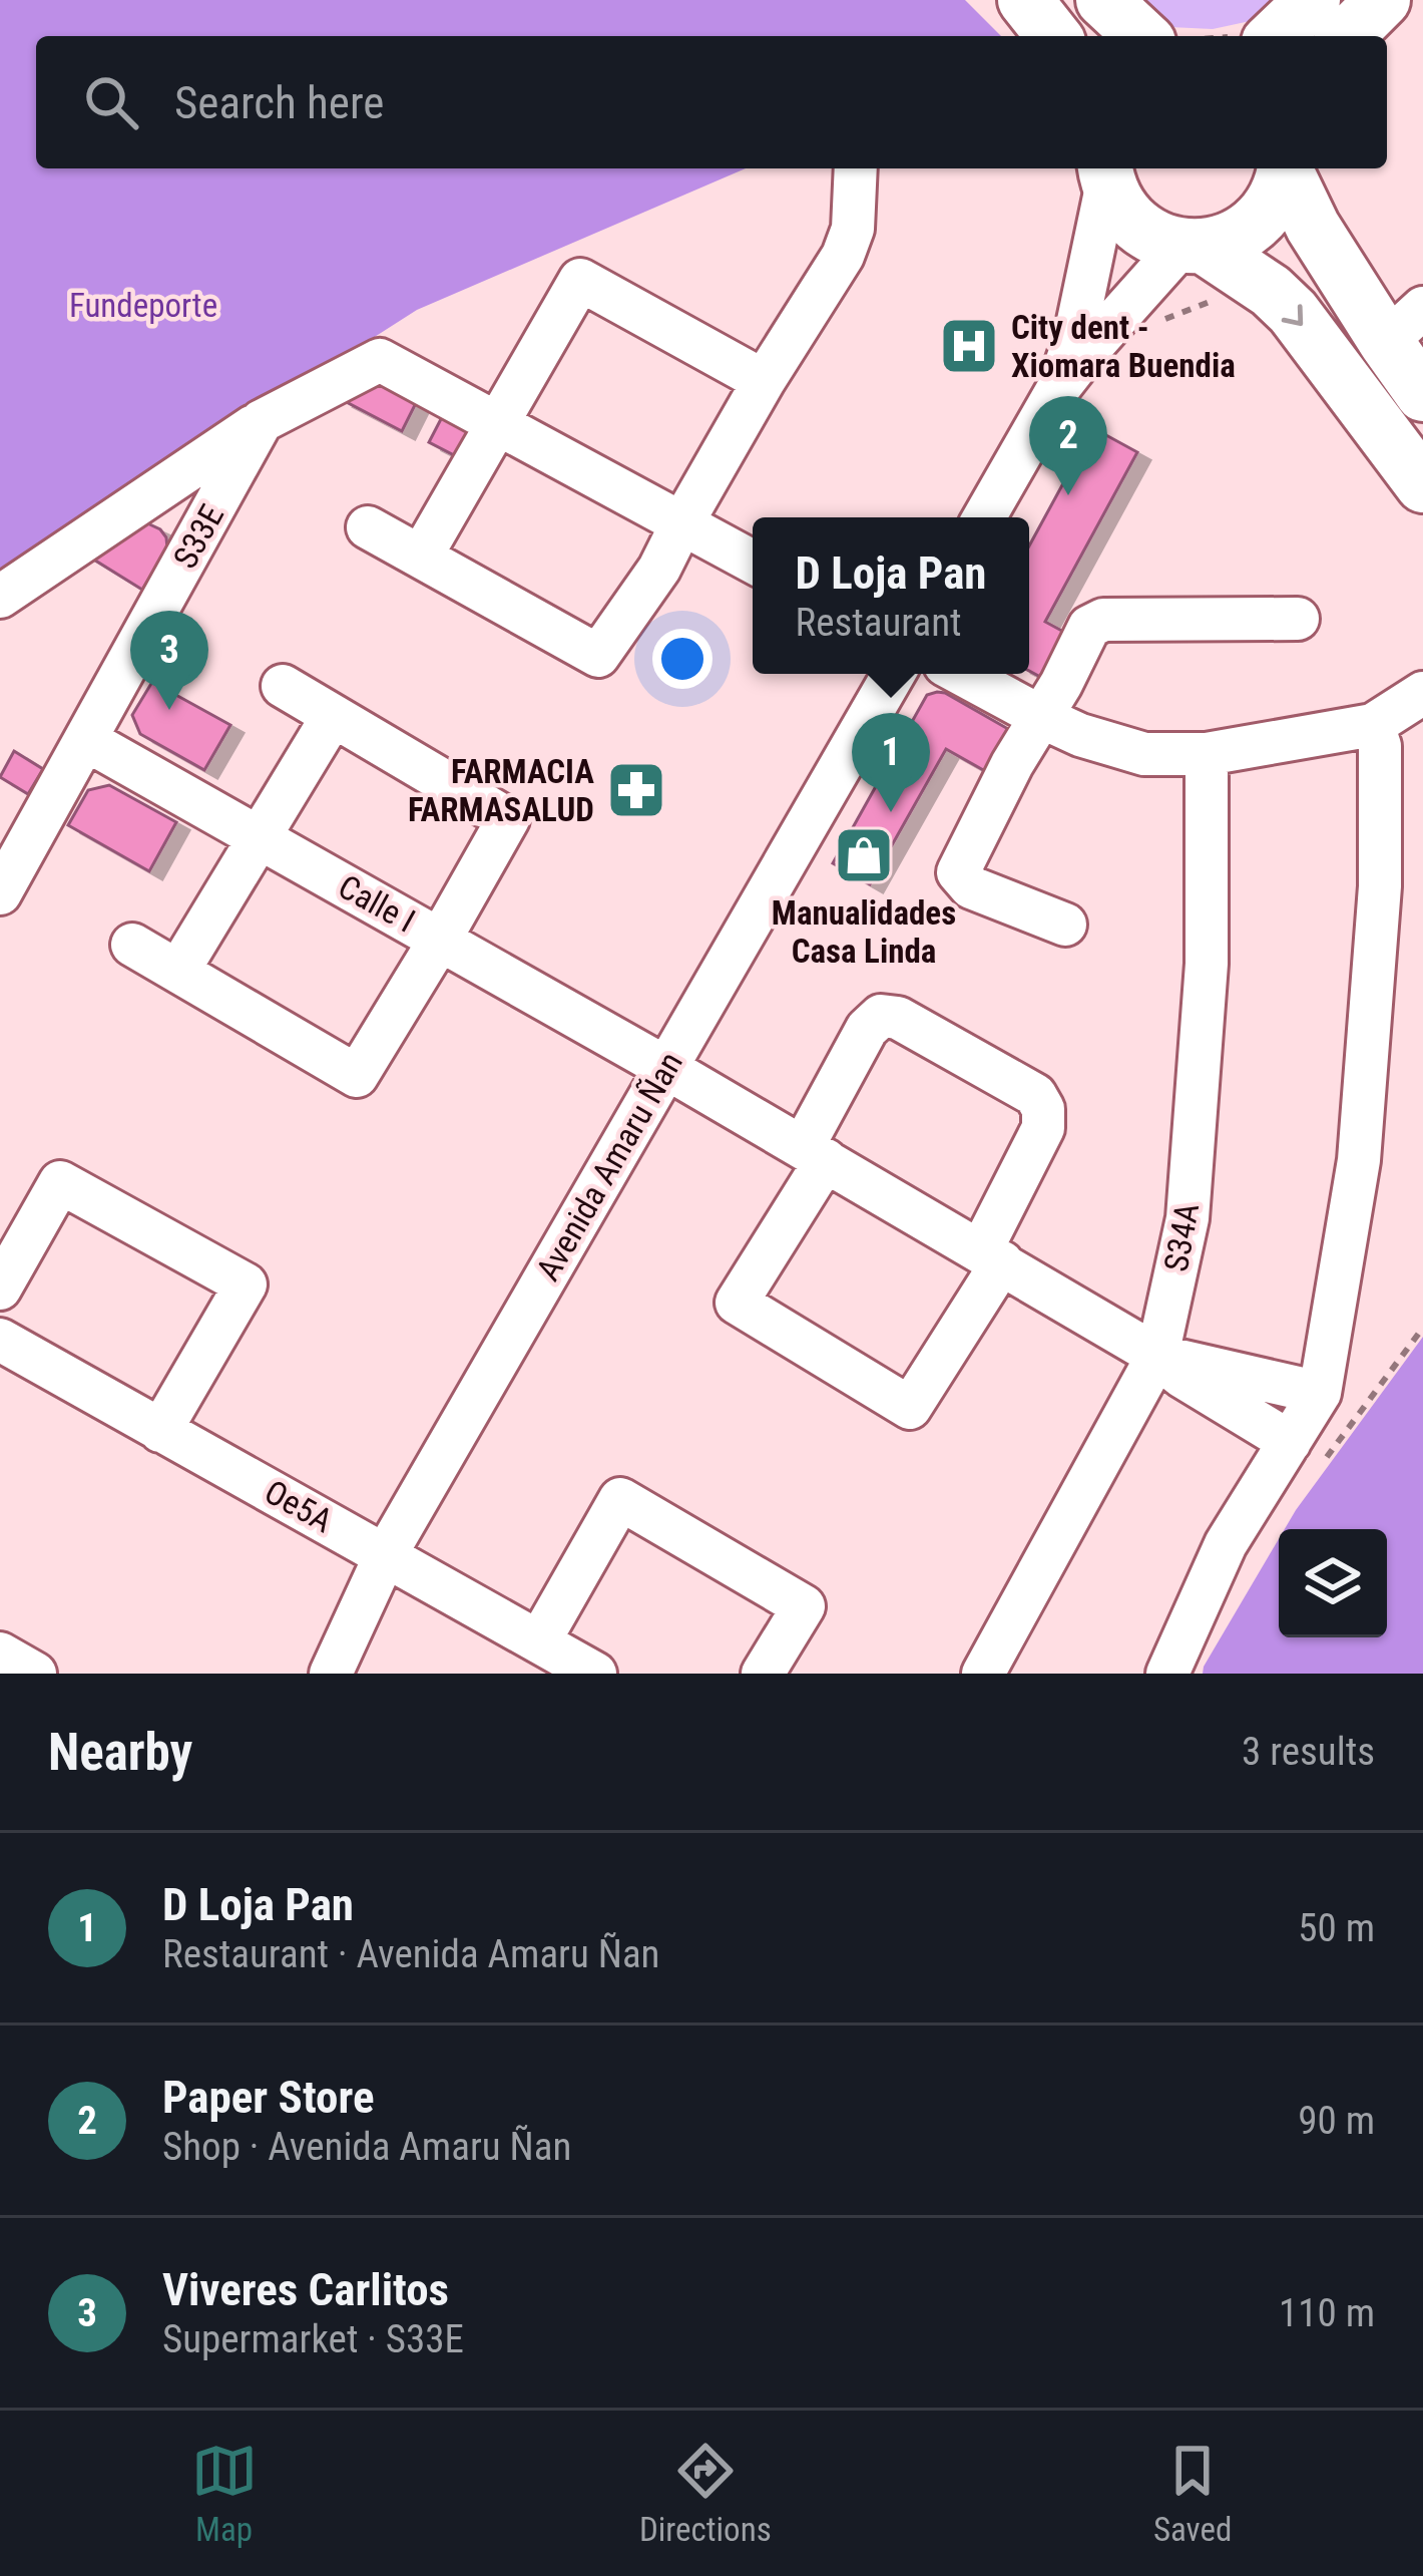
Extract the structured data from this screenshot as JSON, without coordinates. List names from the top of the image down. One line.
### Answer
{"streets":{"street":["S33E","Calle I","Avenida Amaru Ñan","S34A","Oe5A"]},"crossings":[["S33E","Calle I"],["Calle I","Avenida Amaru Ñan"],["Calle I","S34A"],["Avenida Amaru Ñan","Oe5A"]],"parks":["Fundeporte"],"places":{"hospital":["City dent - Xiomara Buendia"],"pharmacy":["FARMACIA FARMASALUD"],"shop":["Manualidades Casa Linda"]},"page":{"search":"Search here","pins":["2","3","1"],"popup":["D Loja Pan","Restaurant"],"heading":["Nearby","3 results"],"list":[{"mark":"1","name":"D Loja Pan","note":"Restaurant · Avenida Amaru Ñan","value":"50 m"},{"mark":"2","name":"Paper Store","note":"Shop · Avenida Amaru Ñan","value":"90 m"},{"mark":"3","name":"Viveres Carlitos","note":"Supermarket · S33E","value":"110 m"}],"nav":["Map","Directions","Saved"]}}
